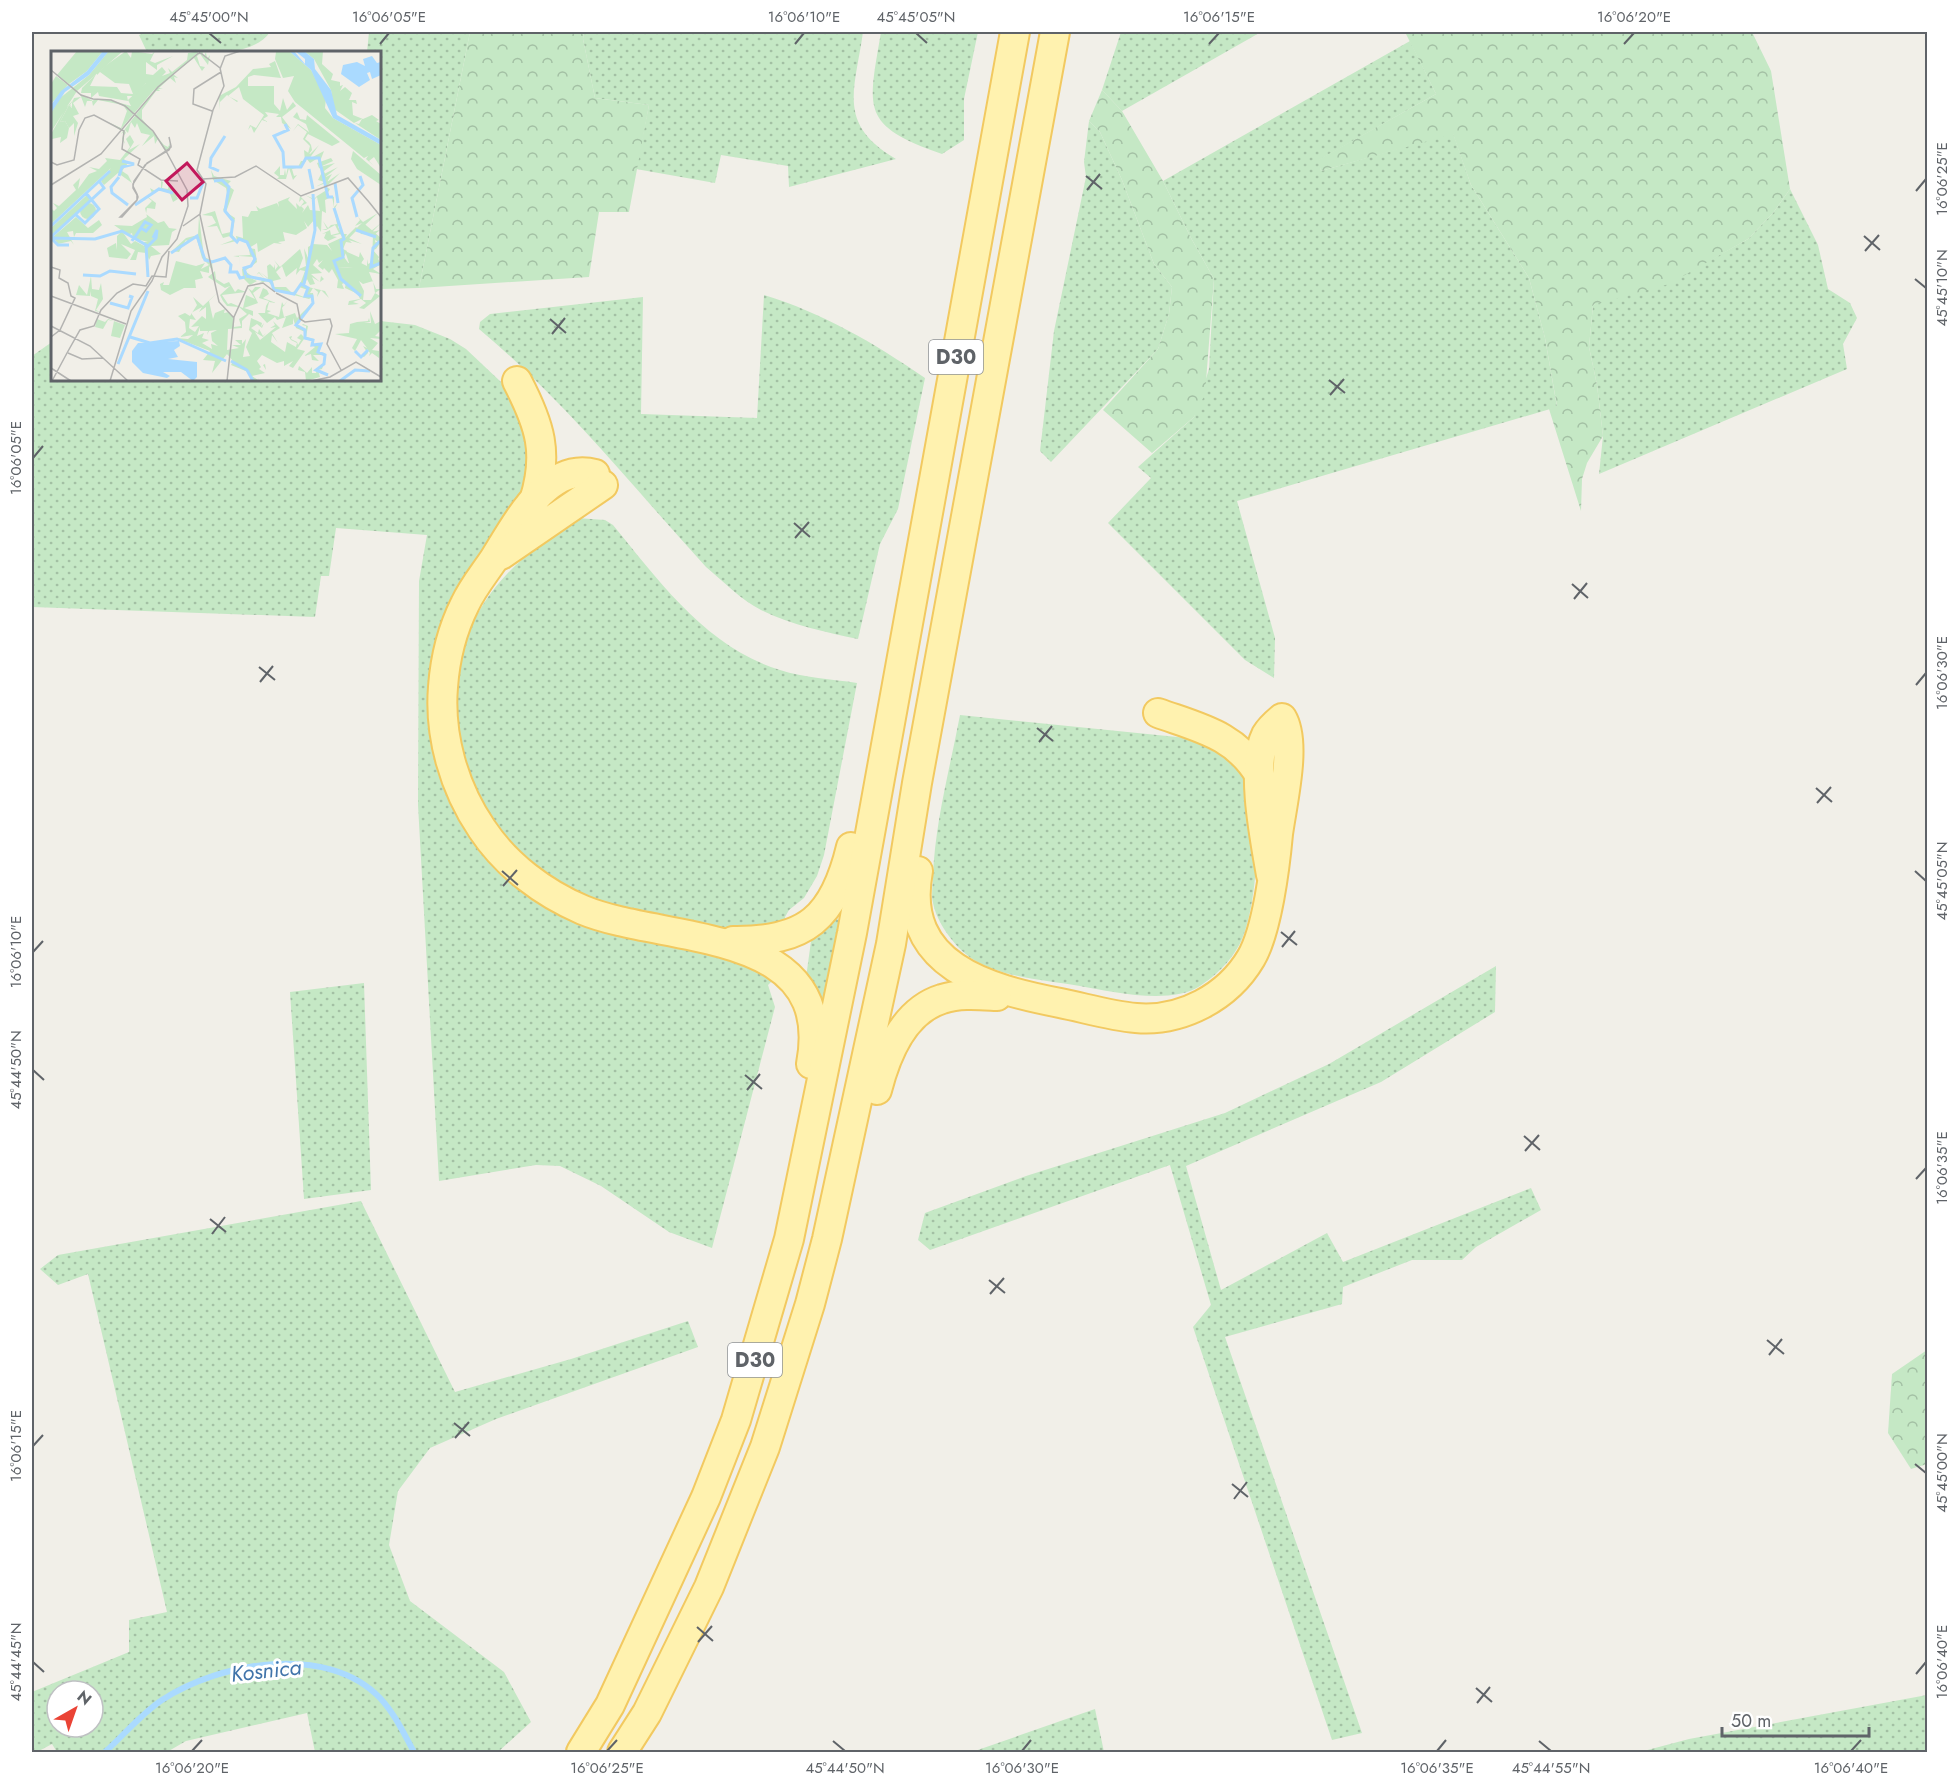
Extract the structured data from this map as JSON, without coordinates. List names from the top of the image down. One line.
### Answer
{"streets":{"main road":["D30"]},"water":["Kosnica"],"scale_bar":"50 m","north":"top right","coordinates":["45°45'00\"N","16°06'05\"E","16°06'10\"E","45°45'05\"N","16°06'15\"E","16°06'20\"E","16°06'25\"E","45°45'10\"N","16°06'30\"E","45°44'50\"N","16°06'35\"E","16°06'40\"E","45°44'45\"N","45°44'55\"N"]}
